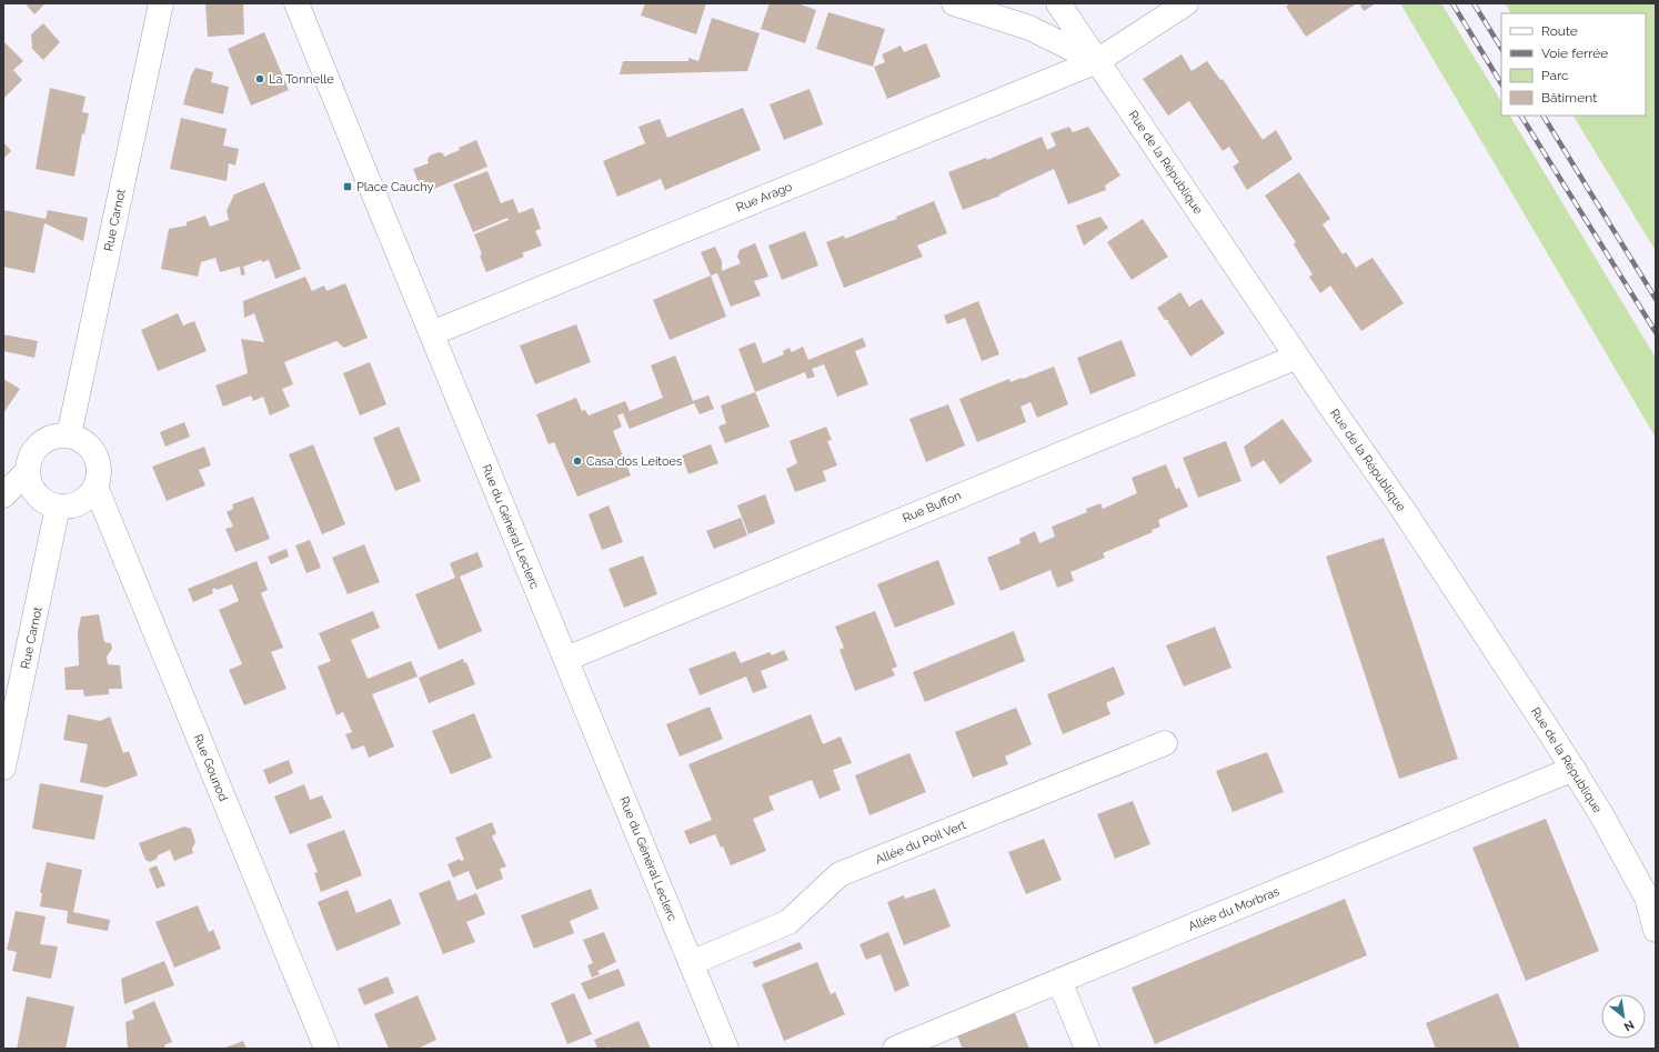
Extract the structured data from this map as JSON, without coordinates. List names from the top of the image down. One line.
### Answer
{"streets":{"street":["Rue de la République","Rue Arago","Rue Carnot","Rue Buffon","Rue du Général Leclerc","Rue Gounod","Allée du Poil Vert","Allée du Morbras"]},"crossings":[["Rue de la République","Rue Arago"],["Rue de la République","Rue Buffon"],["Rue de la République","Allée du Morbras"],["Rue Arago","Rue du Général Leclerc"],["Rue Carnot","Rue Gounod"],["Rue Buffon","Rue du Général Leclerc"],["Rue du Général Leclerc","Allée du Poil Vert"]],"places":{"other":["La Tonnelle","Casa dos Leitoes"],"transit":["Place Cauchy"]},"legend":["Route","Voie ferrée","Parc","Bâtiment"],"north":"bottom right"}
